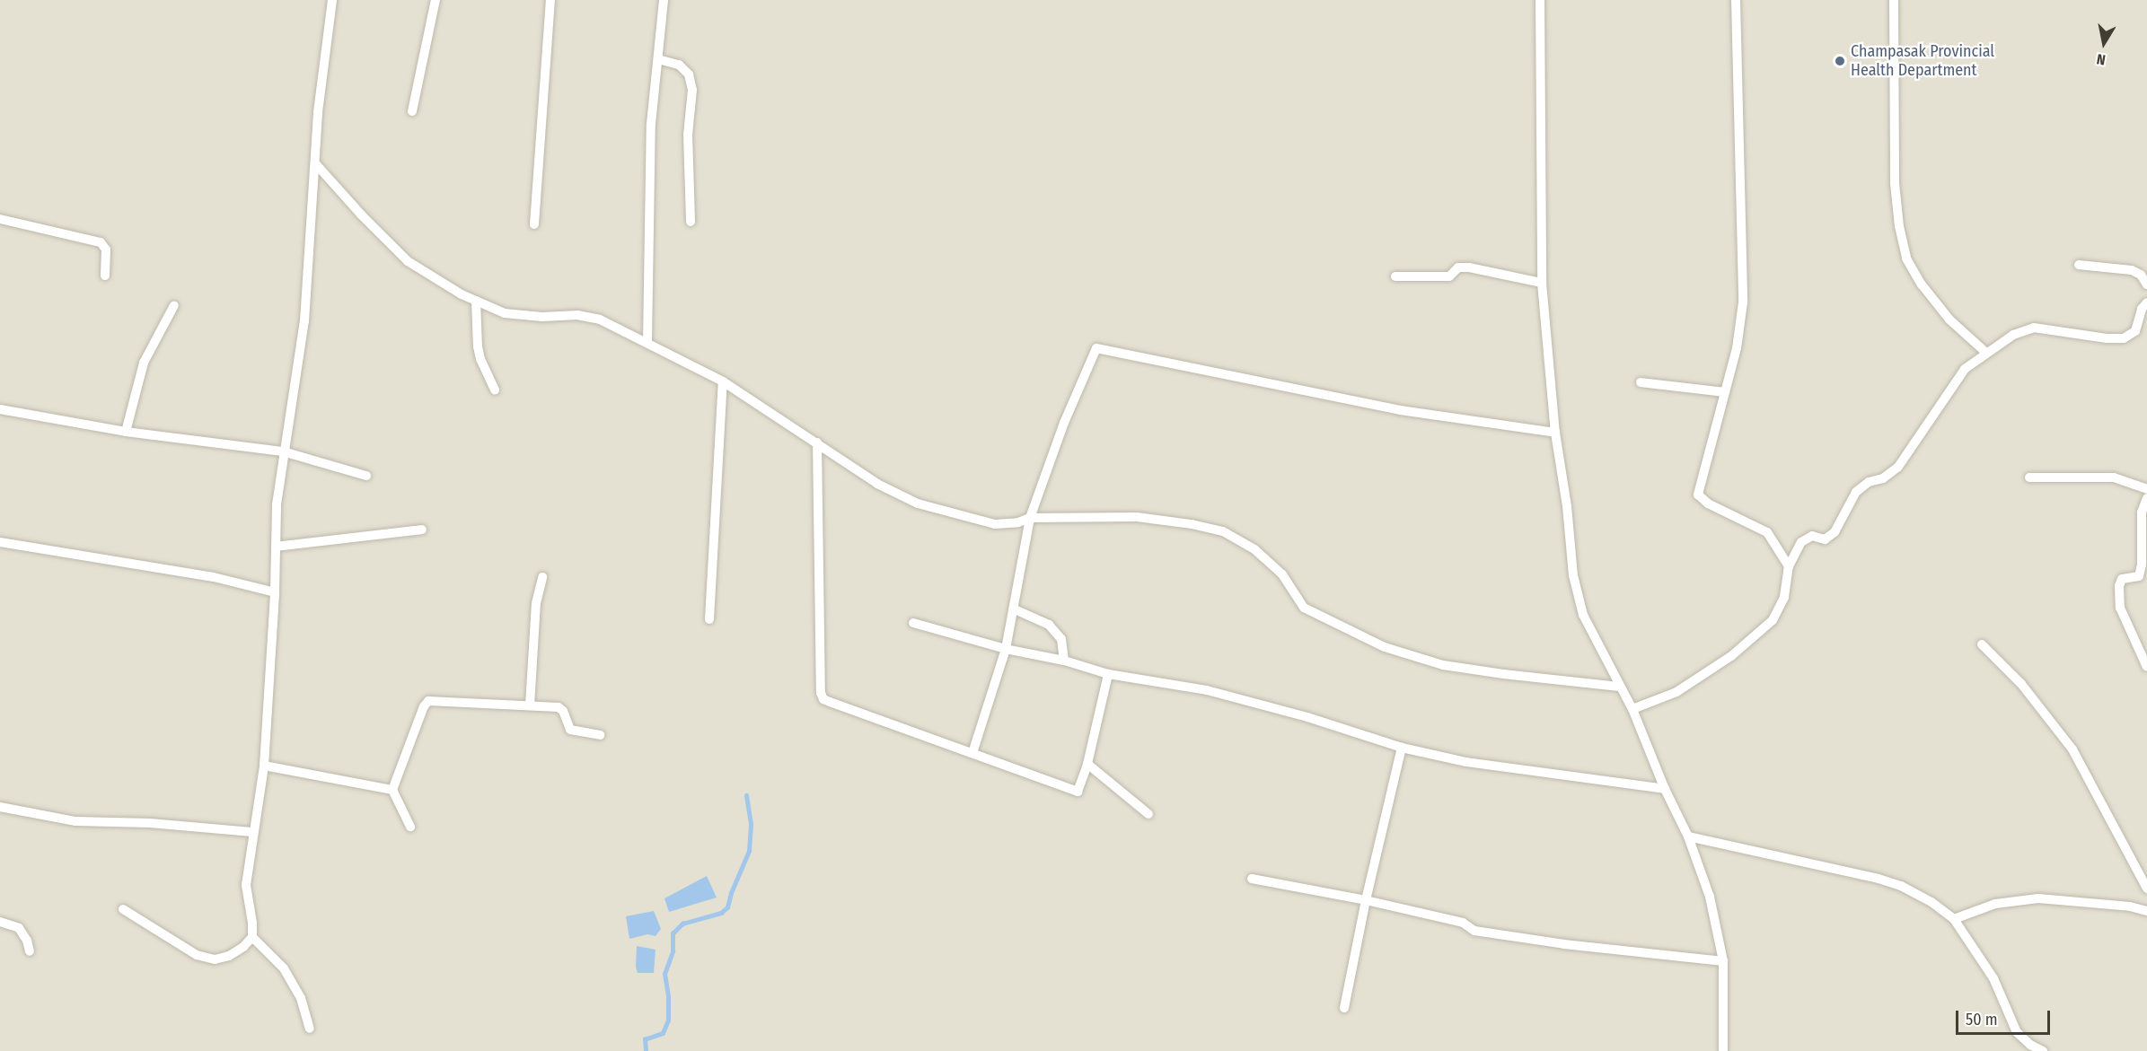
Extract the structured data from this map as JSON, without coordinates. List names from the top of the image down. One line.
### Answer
{"places":["Champasak Provincial Health Department"],"scale_bar":"50 m","north":"bottom"}
